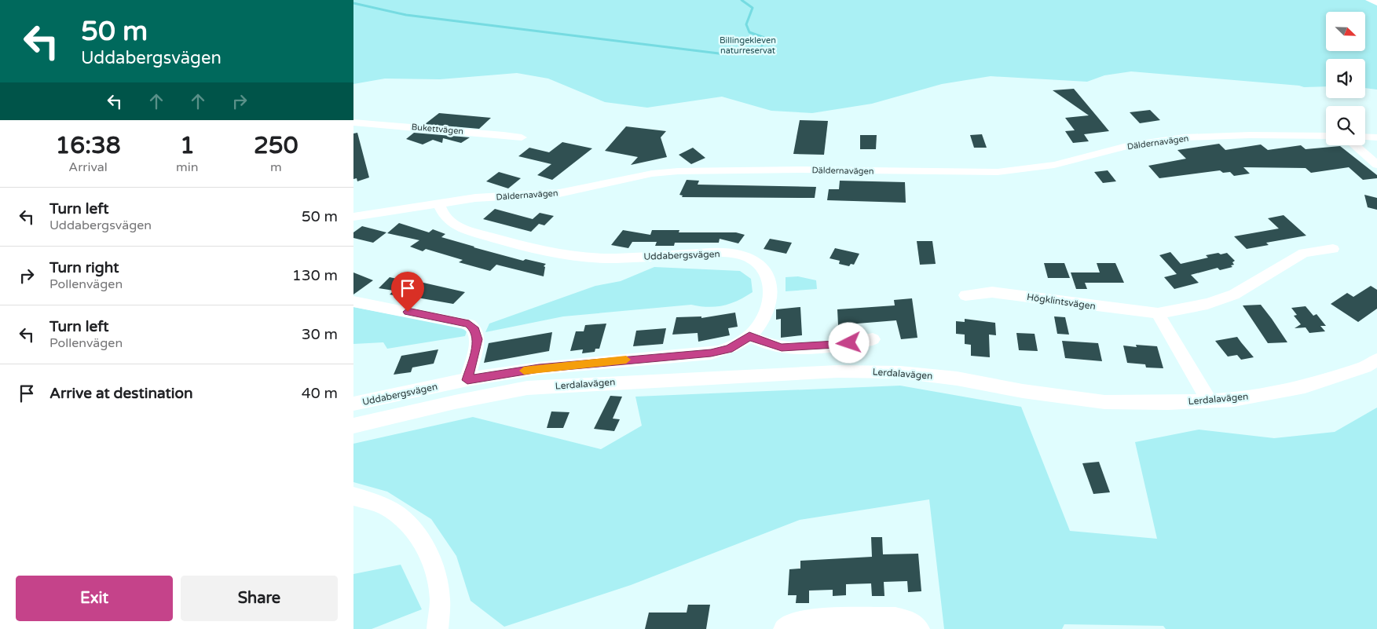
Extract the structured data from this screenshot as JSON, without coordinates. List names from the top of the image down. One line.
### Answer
{"streets":{"street":["Bukettvägen","Däldernavägen","Uddabergsvägen","Högklintsvägen","Lerdalavägen"]},"crossings":[["Däldernavägen","Uddabergsvägen"]],"parks":["Billingekleven naturreservat"],"north":"bottom right","page":{"turn":["50 m","Uddabergsvägen"],"eta":["16:38","Arrival","1","min","250","m"],"list":[{"name":"Turn left","note":"Uddabergsvägen","value":"50 m"},{"name":"Turn right","note":"Pollenvägen","value":"130 m"},{"name":"Turn left","note":"Pollenvägen","value":"30 m"},{"name":"Arrive at destination","value":"40 m"}],"buttons":["Exit","Share"]}}
